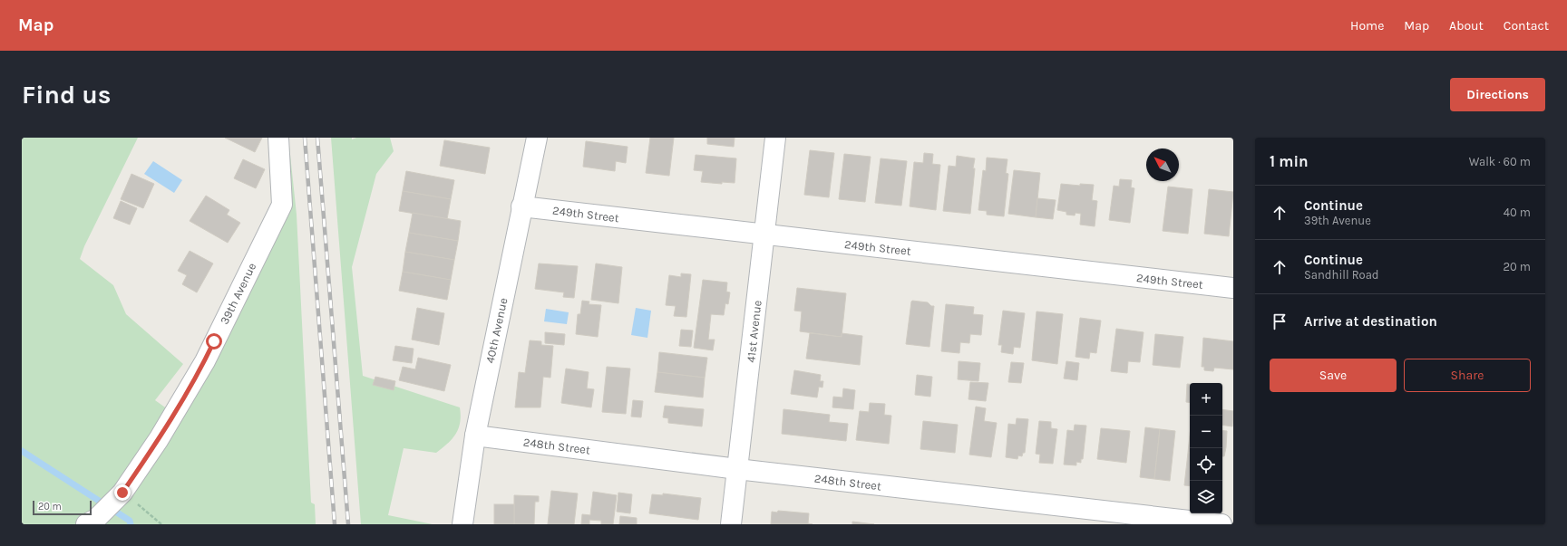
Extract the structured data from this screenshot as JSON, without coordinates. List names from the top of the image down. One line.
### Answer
{"streets":{"street":["249th Street","39th Avenue","40th Avenue","41st Avenue","248th Street"]},"crossings":[["249th Street","40th Avenue"],["249th Street","41st Avenue"],["40th Avenue","248th Street"],["41st Avenue","248th Street"]],"scale_bar":"20 m","north":"top left","page":{"header":"Map","nav":["Home","Map","About","Contact"],"buttons":["Directions",["Save","Share"]],"title":"Find us","heading":["1 min","Walk · 60 m"],"list":[["Continue","39th Avenue","40 m"],["Continue","Sandhill Road","20 m"],"Arrive at destination"],"map_buttons":["+","−"],"scale":"20 m"}}
